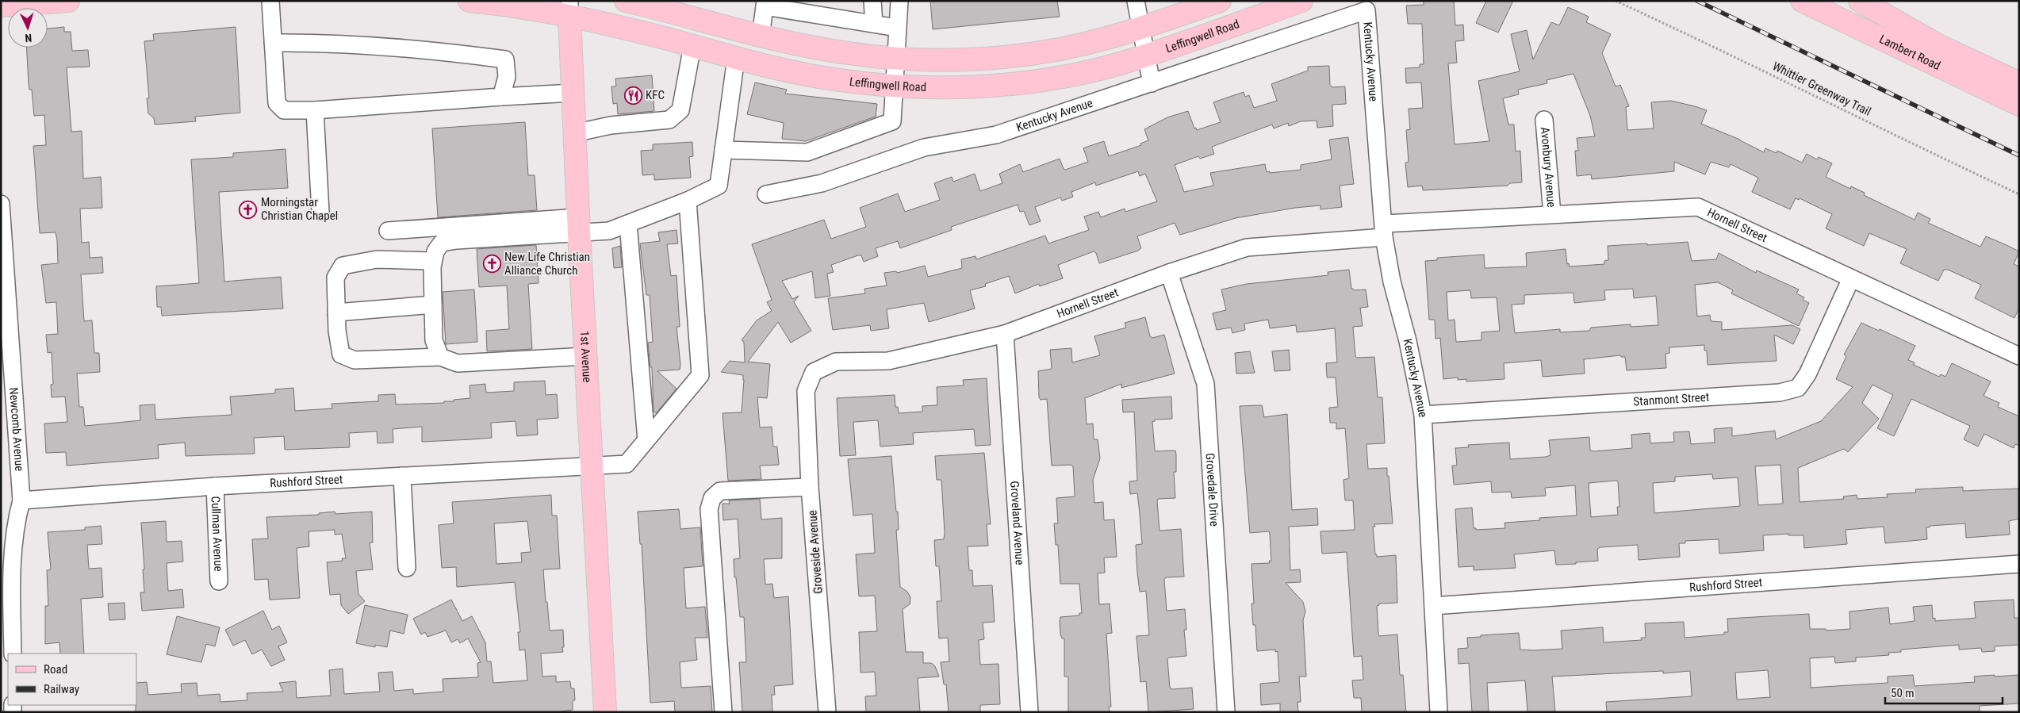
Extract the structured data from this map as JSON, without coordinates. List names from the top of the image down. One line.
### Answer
{"streets":{"main road":["Leffingwell Road","Lambert Road","1st Avenue"],"street":["Kentucky Avenue","Avonbury Avenue","Hornell Street","Stanmont Street","Newcomb Avenue","Rushford Street","Grovedale Drive","Groveland Avenue","Cullman Avenue","Groveside Avenue"],"path":["Whittier Greenway Trail"]},"crossings":[["Leffingwell Road","1st Avenue"],["Kentucky Avenue","Hornell Street"],["Kentucky Avenue","Stanmont Street"],["Kentucky Avenue","Rushford Street"],["Avonbury Avenue","Hornell Street"],["Hornell Street","Stanmont Street"],["Hornell Street","Grovedale Drive"],["Hornell Street","Groveland Avenue"],["Hornell Street","Groveside Avenue"],["1st Avenue","Rushford Street"],["Newcomb Avenue","Rushford Street"],["Rushford Street","Cullman Avenue"]],"places":{"restaurant":["KFC"],"church":["Morningstar Christian Chapel","New Life Christian Alliance Church"]},"legend":["Road","Railway"],"scale_bar":"50 m","north":"bottom"}
